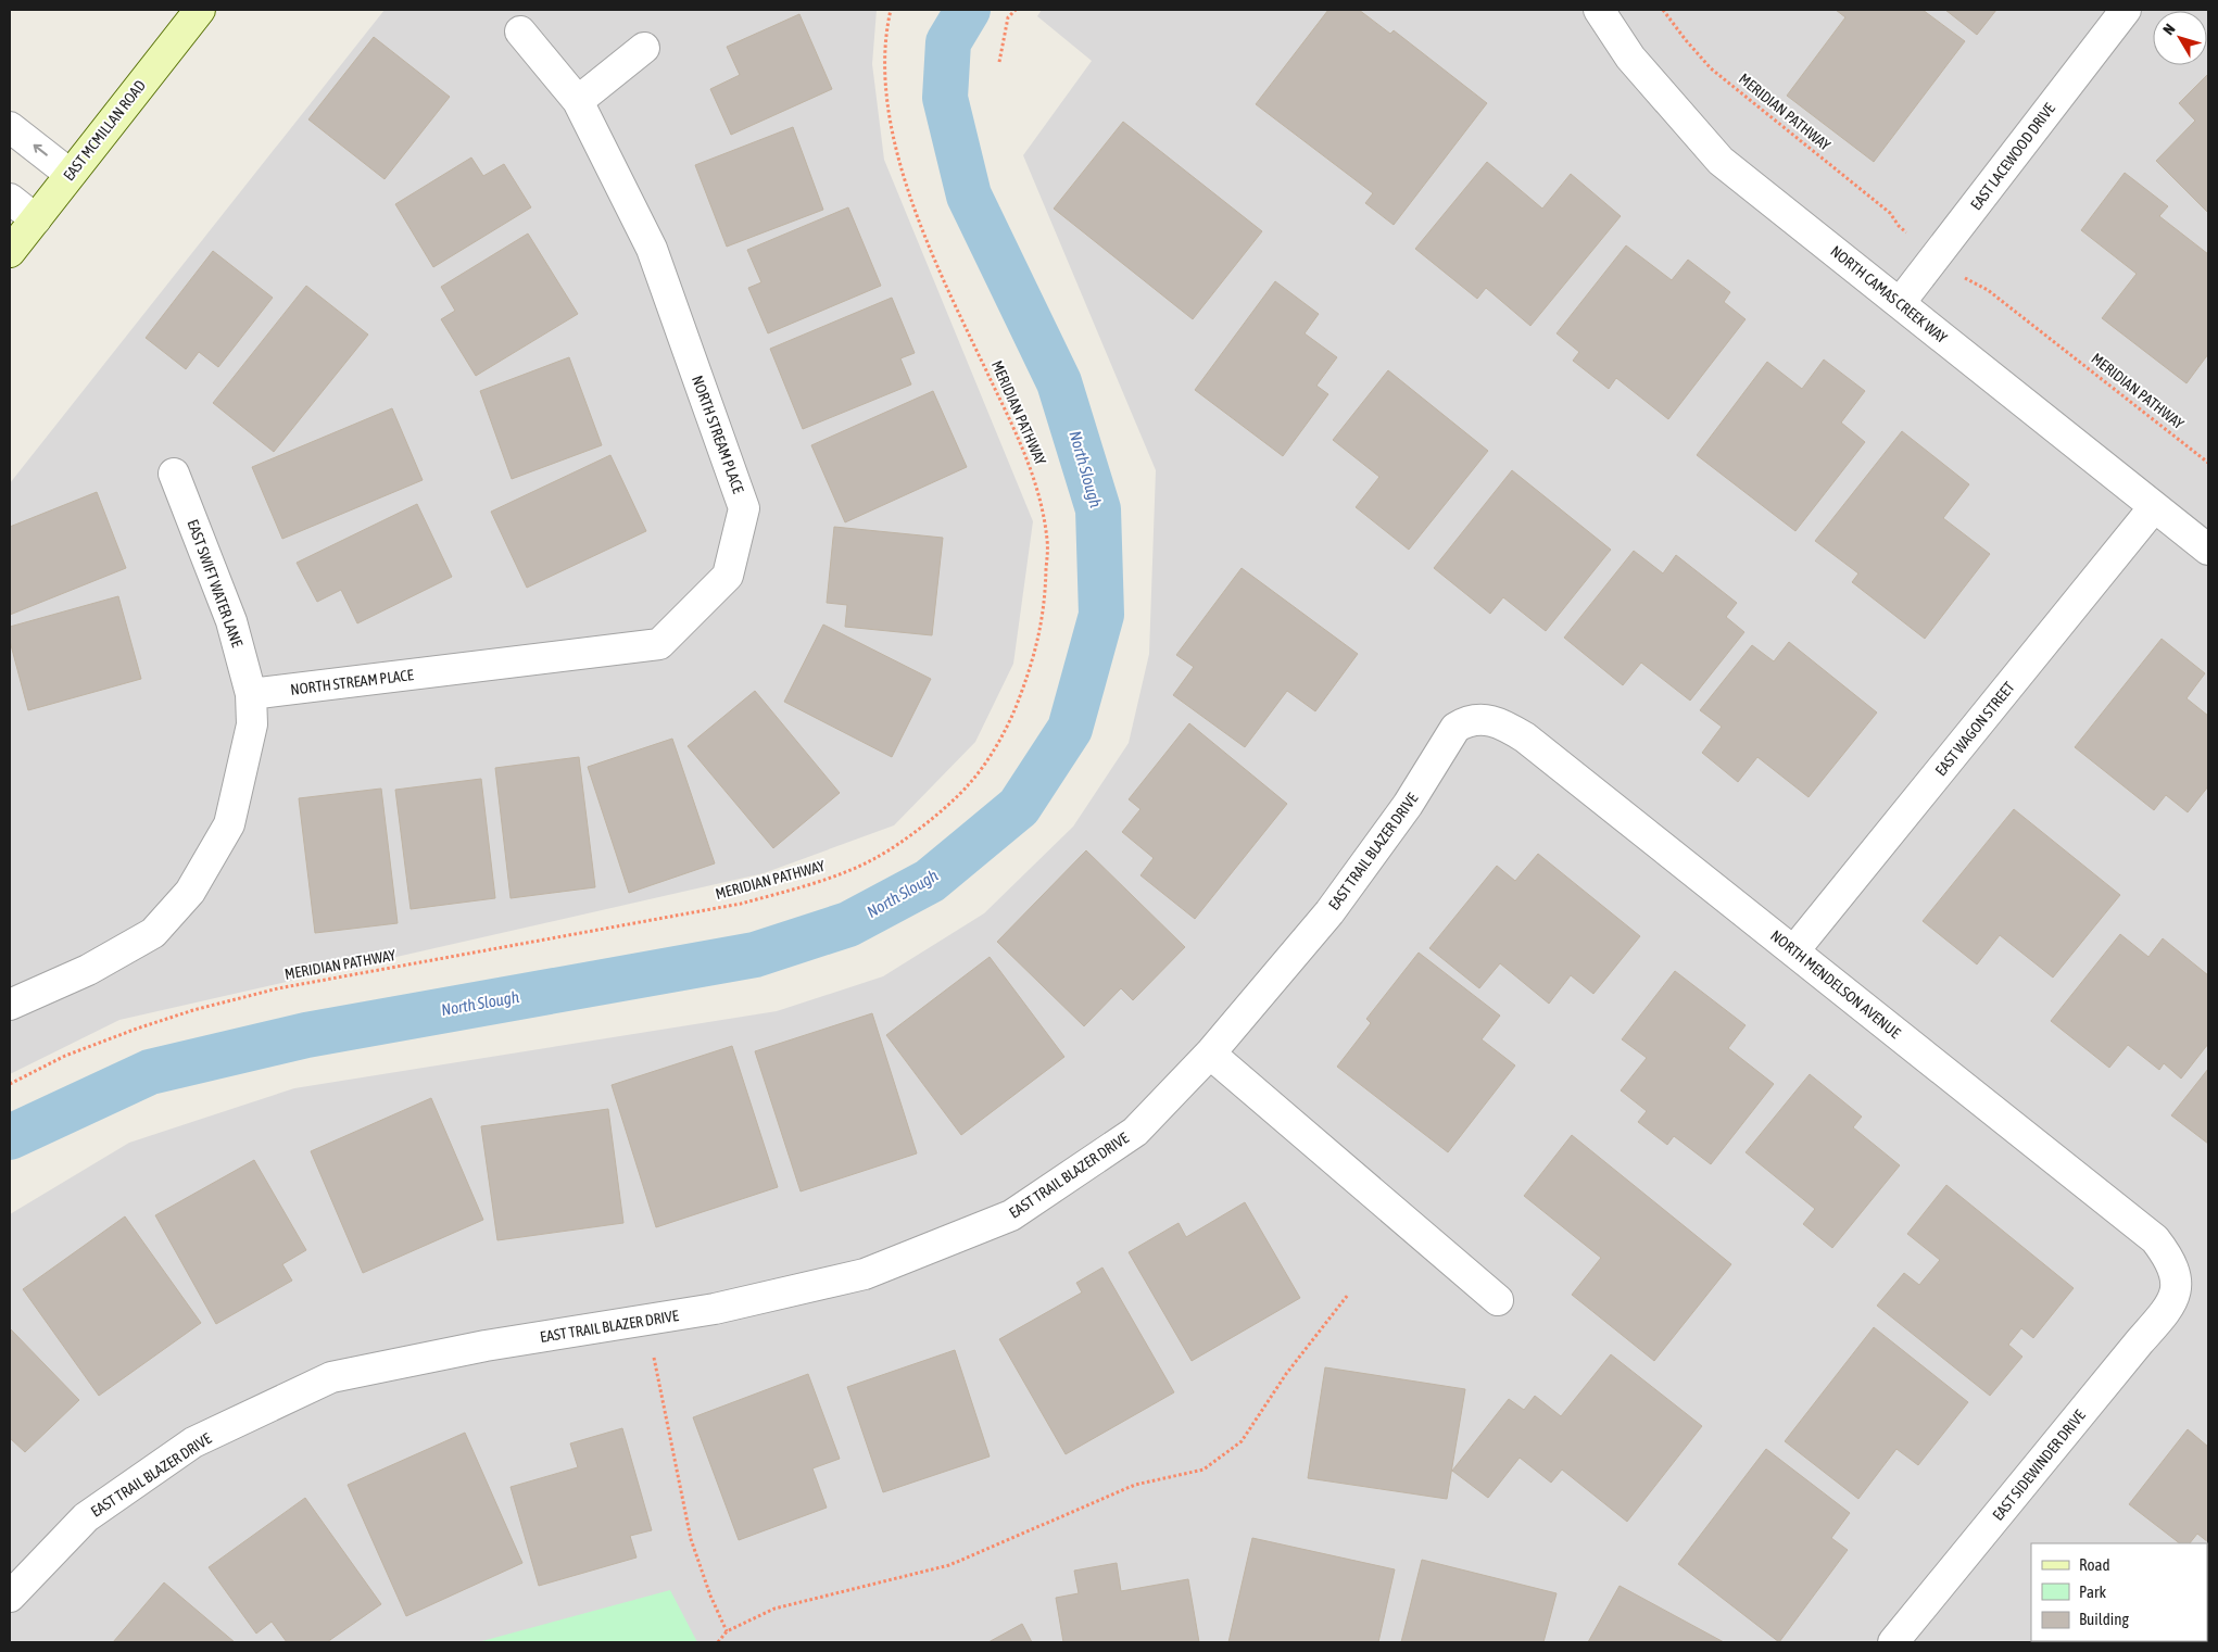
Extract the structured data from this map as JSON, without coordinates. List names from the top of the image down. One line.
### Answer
{"streets":{"main road":["EAST MCMILLAN ROAD"],"street":["EAST LACEWOOD DRIVE","NORTH CAMAS CREEK WAY","NORTH STREAM PLACE","EAST SWIFT WATER LANE","EAST WAGON STREET","EAST TRAIL BLAZER DRIVE","NORTH MENDELSON AVENUE","EAST SIDEWINDER DRIVE"],"path":["MERIDIAN PATHWAY"]},"crossings":[["EAST LACEWOOD DRIVE","NORTH CAMAS CREEK WAY"],["NORTH CAMAS CREEK WAY","EAST WAGON STREET"],["NORTH STREAM PLACE","EAST SWIFT WATER LANE"],["EAST WAGON STREET","NORTH MENDELSON AVENUE"],["EAST TRAIL BLAZER DRIVE","NORTH MENDELSON AVENUE"],["NORTH MENDELSON AVENUE","EAST SIDEWINDER DRIVE"]],"water":["North Slough"],"legend":["Road","Park","Building"],"north":"top left"}
